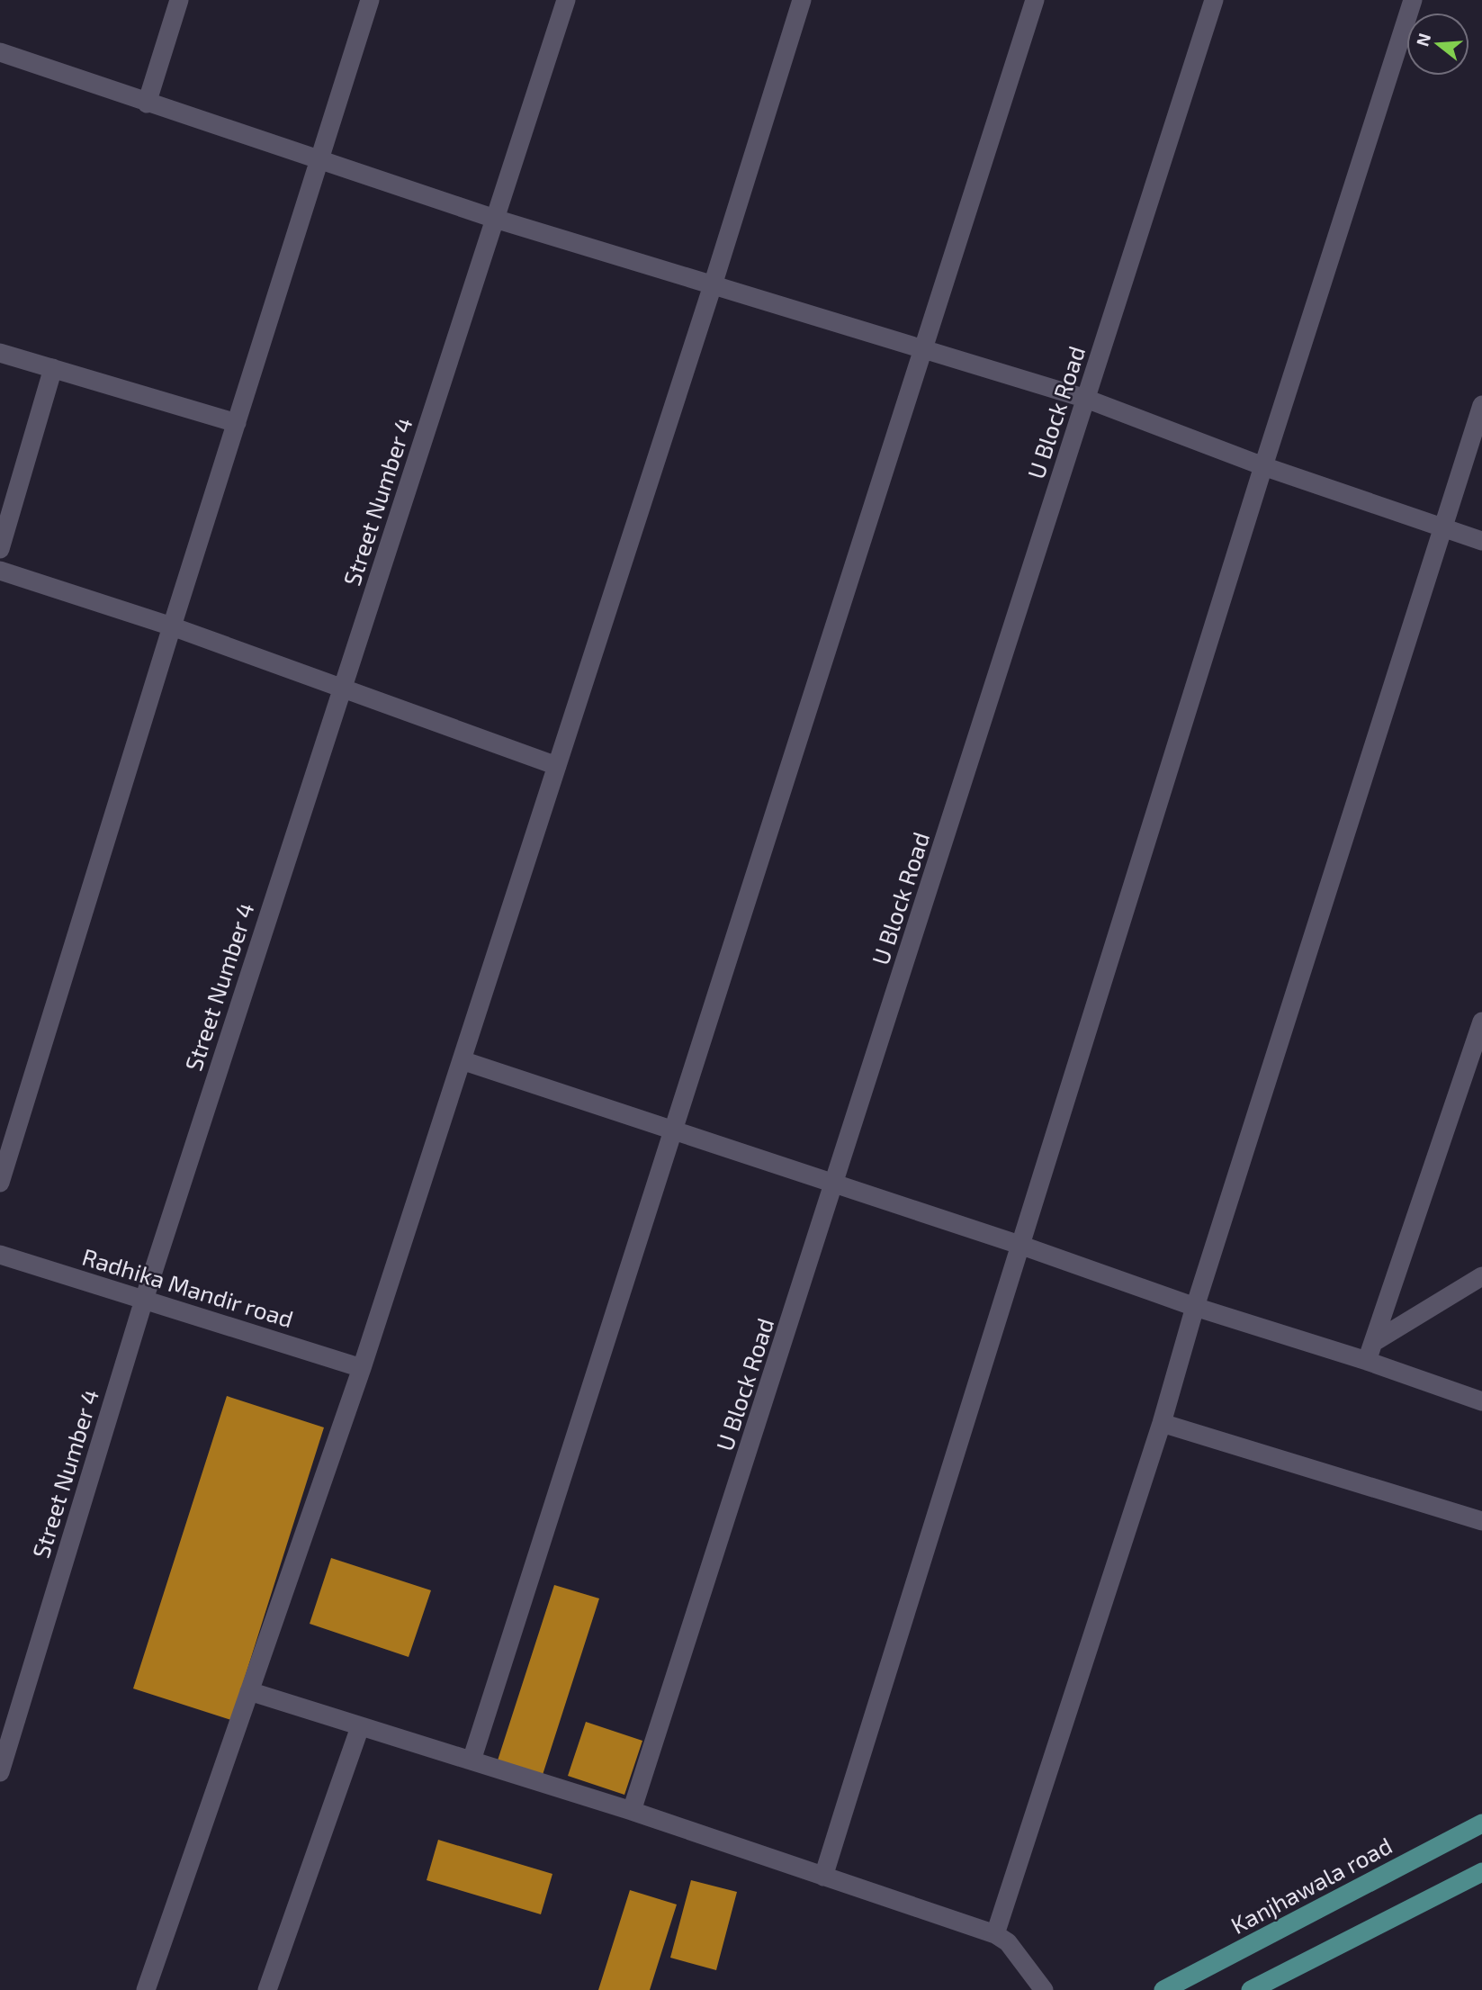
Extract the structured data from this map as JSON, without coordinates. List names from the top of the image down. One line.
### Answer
{"streets":{"main road":["Kanjhawala road"],"street":["U Block Road","Street Number 4","Radhika Mandir road"]},"crossings":[["Street Number 4","Radhika Mandir road"]],"north":"left"}
